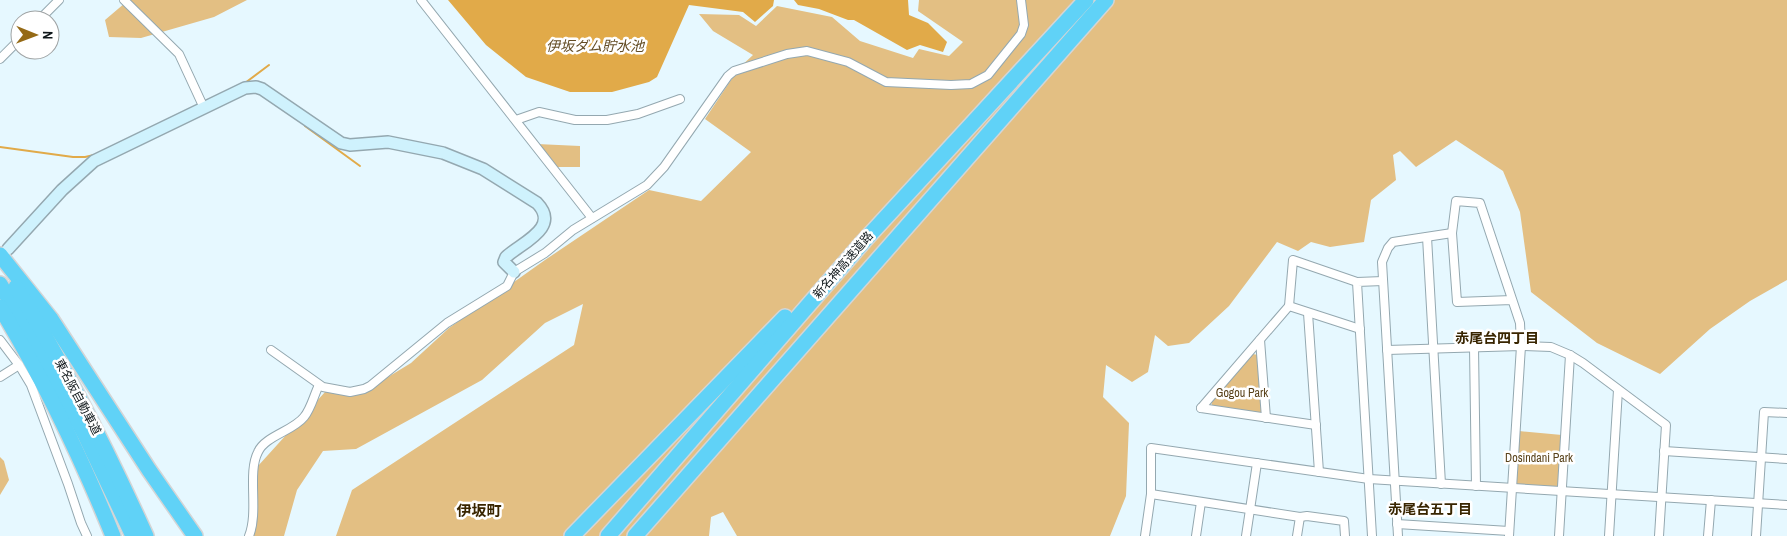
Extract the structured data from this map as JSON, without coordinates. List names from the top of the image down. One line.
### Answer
{"streets":{"highway":["新名神高速道路","東名阪自動車道"]},"districts":["赤尾台四丁目","赤尾台五丁目","伊坂町"],"water":["伊坂ダム貯水池"],"parks":["Gogou Park","Dosindani Park"],"north":"right"}
